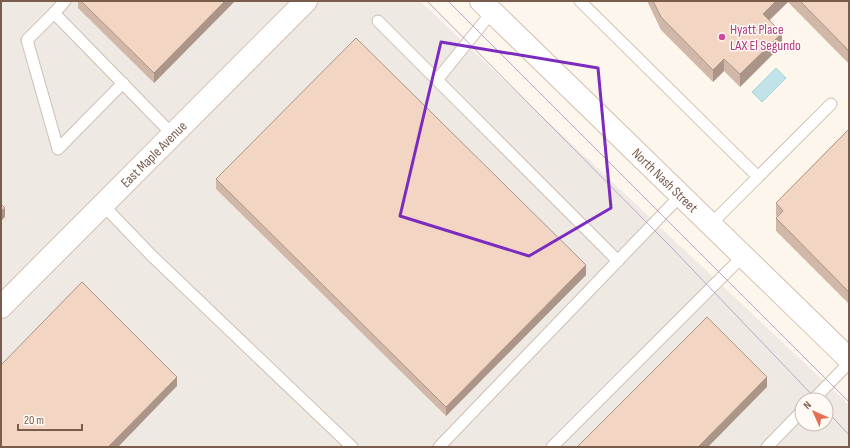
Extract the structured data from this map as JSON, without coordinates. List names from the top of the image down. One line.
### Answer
{"streets":{"street":["East Maple Avenue","North Nash Street"]},"places":["Hyatt Place LAX El Segundo"],"scale_bar":"20 m","north":"top left"}
